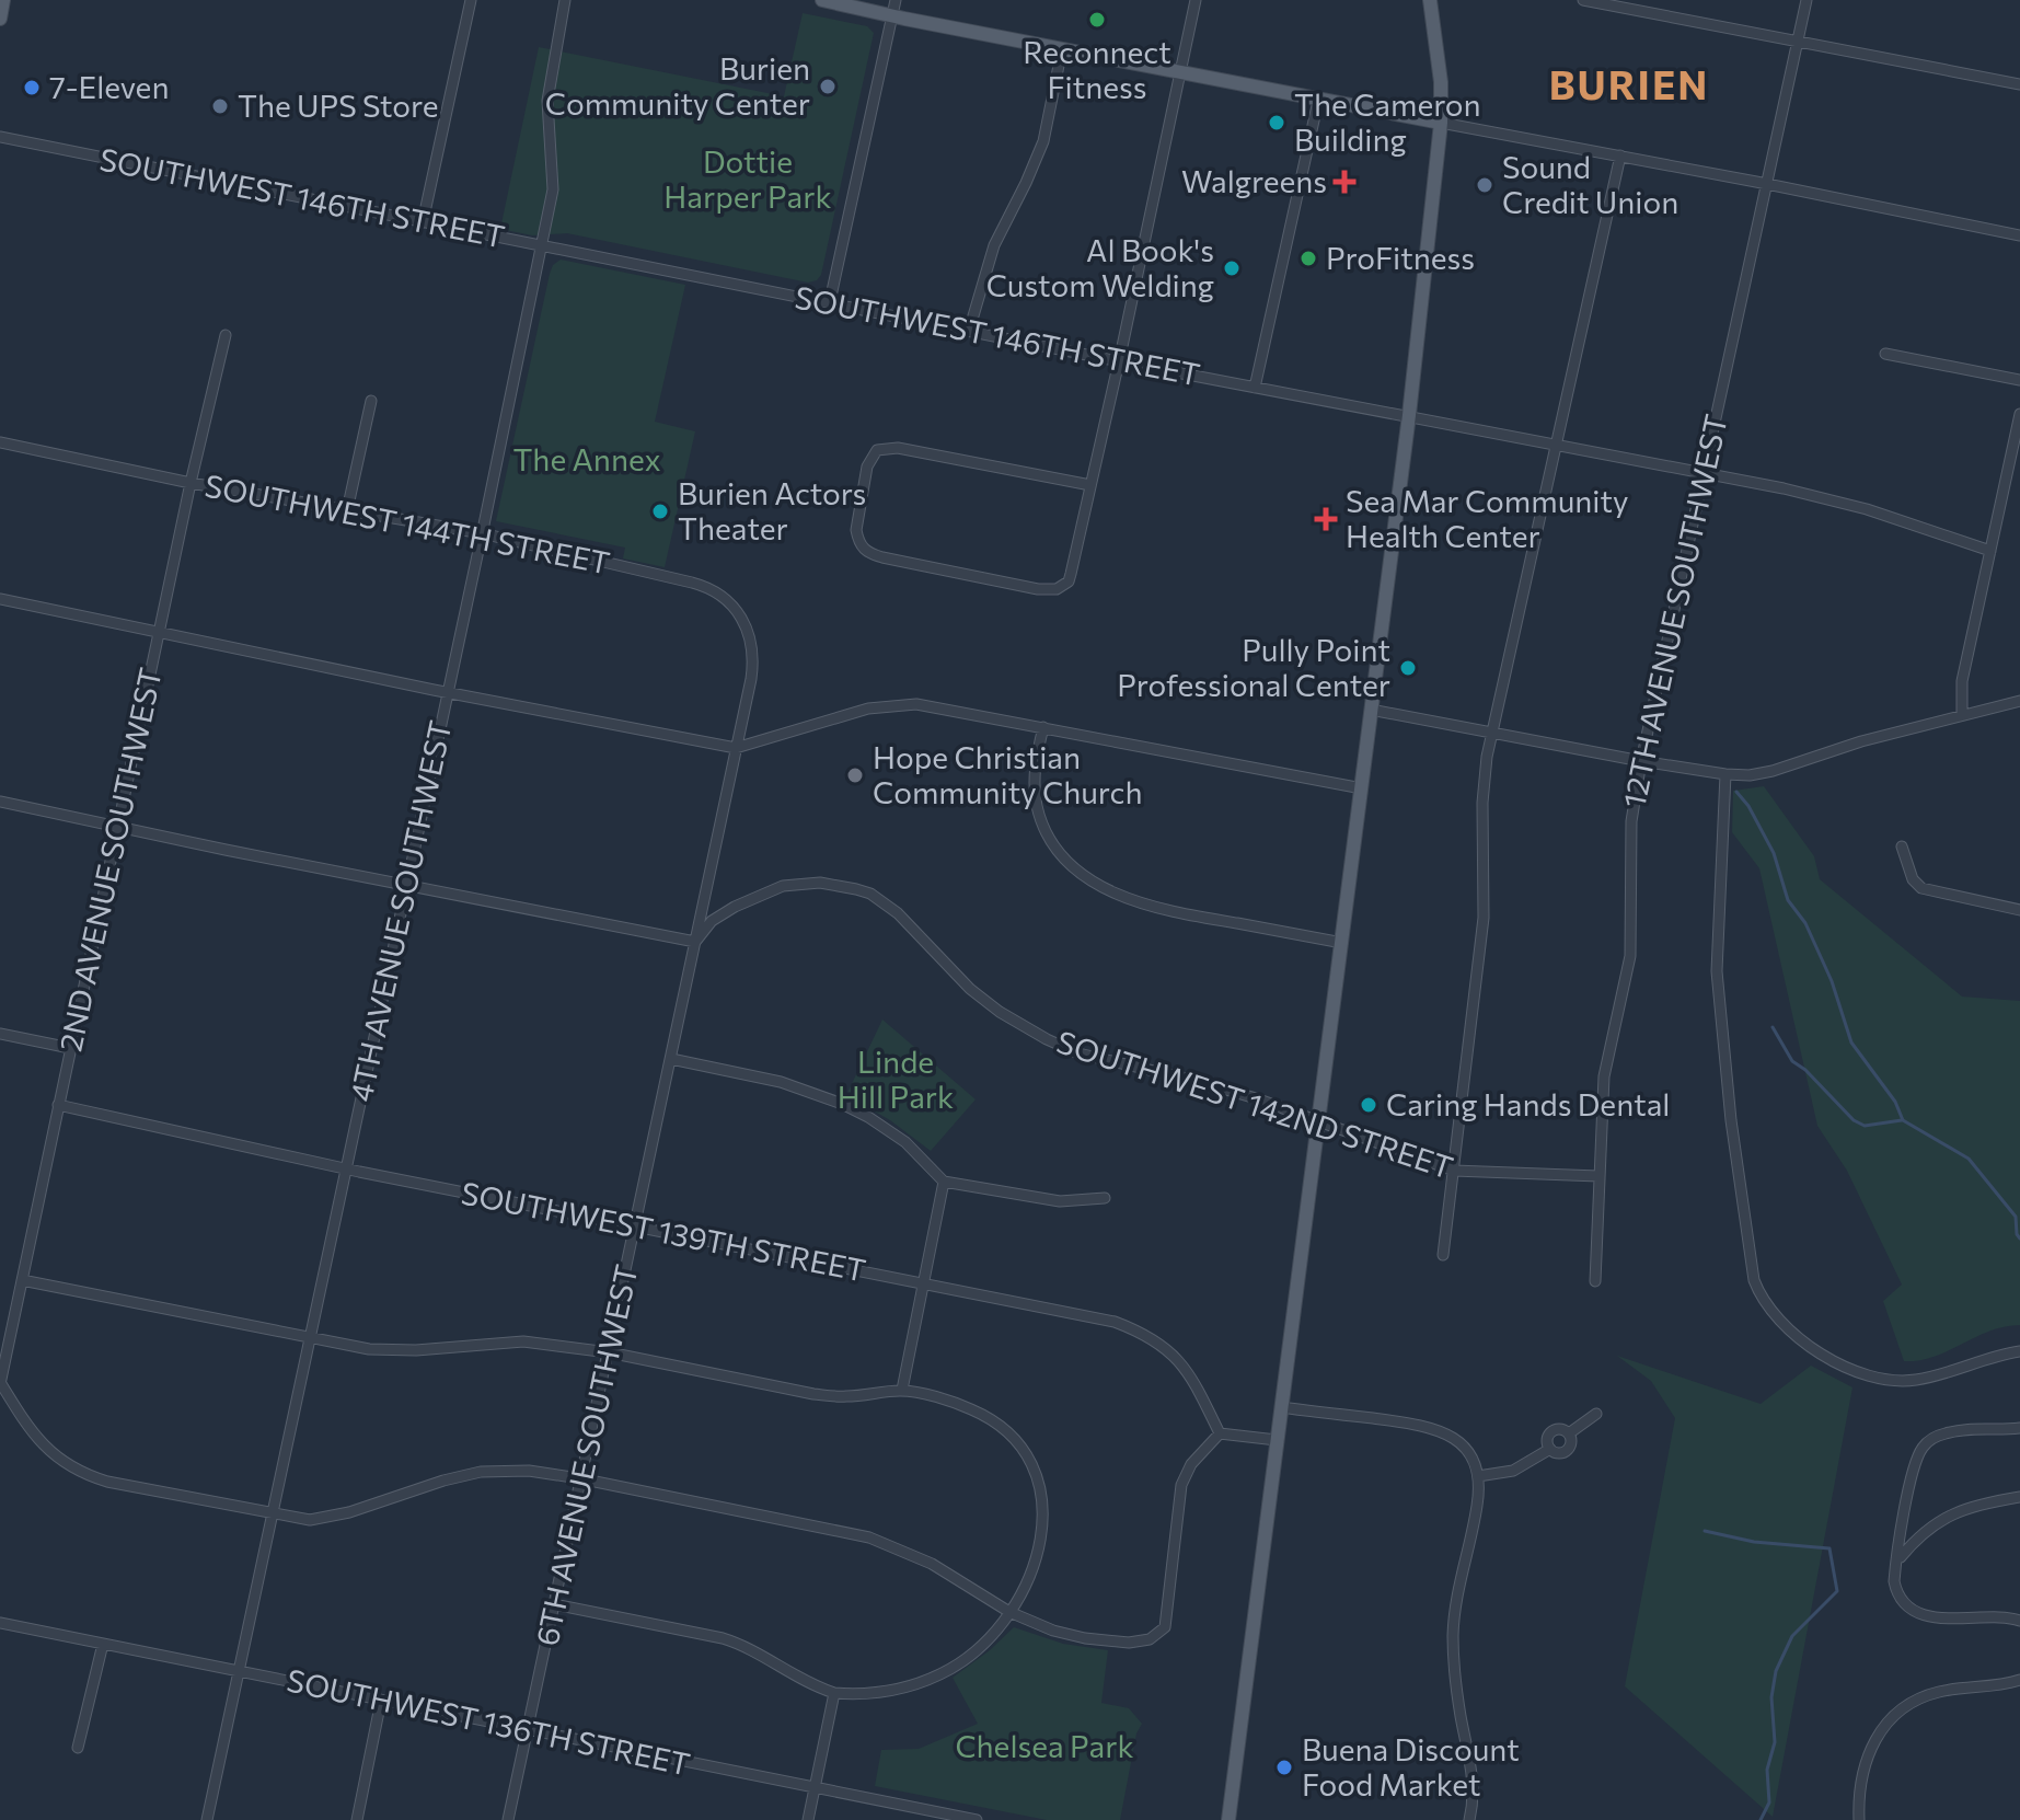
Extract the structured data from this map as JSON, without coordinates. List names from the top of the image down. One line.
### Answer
{"streets":{"street":["SOUTHWEST 146TH STREET","SOUTHWEST 144TH STREET","12TH AVENUE SOUTHWEST","2ND AVENUE SOUTHWEST","4TH AVENUE SOUTHWEST","SOUTHWEST 142ND STREET","SOUTHWEST 139TH STREET","6TH AVENUE SOUTHWEST","SOUTHWEST 136TH STREET"]},"crossings":[["SOUTHWEST 146TH STREET","12TH AVENUE SOUTHWEST"],["SOUTHWEST 146TH STREET","4TH AVENUE SOUTHWEST"],["SOUTHWEST 144TH STREET","2ND AVENUE SOUTHWEST"],["SOUTHWEST 144TH STREET","4TH AVENUE SOUTHWEST"],["SOUTHWEST 144TH STREET","6TH AVENUE SOUTHWEST"],["12TH AVENUE SOUTHWEST","SOUTHWEST 142ND STREET"],["2ND AVENUE SOUTHWEST","SOUTHWEST 139TH STREET"],["4TH AVENUE SOUTHWEST","SOUTHWEST 139TH STREET"],["4TH AVENUE SOUTHWEST","SOUTHWEST 136TH STREET"],["SOUTHWEST 142ND STREET","6TH AVENUE SOUTHWEST"],["SOUTHWEST 139TH STREET","6TH AVENUE SOUTHWEST"],["6TH AVENUE SOUTHWEST","SOUTHWEST 136TH STREET"]],"districts":["BURIEN"],"parks":["Dottie Harper Park","The Annex","Linde Hill Park","Chelsea Park"],"places":{"other":["Reconnect Fitness","Burien Community Center","7-Eleven","The UPS Store","The Cameron Building","Sound Credit Union","ProFitness","Al Book's Custom Welding","Burien Actors Theater","Pully Point Professional Center","Hope Christian Community Church","Caring Hands Dental","Buena Discount Food Market"],"health":["Walgreens","Sea Mar Community Health Center"]}}
